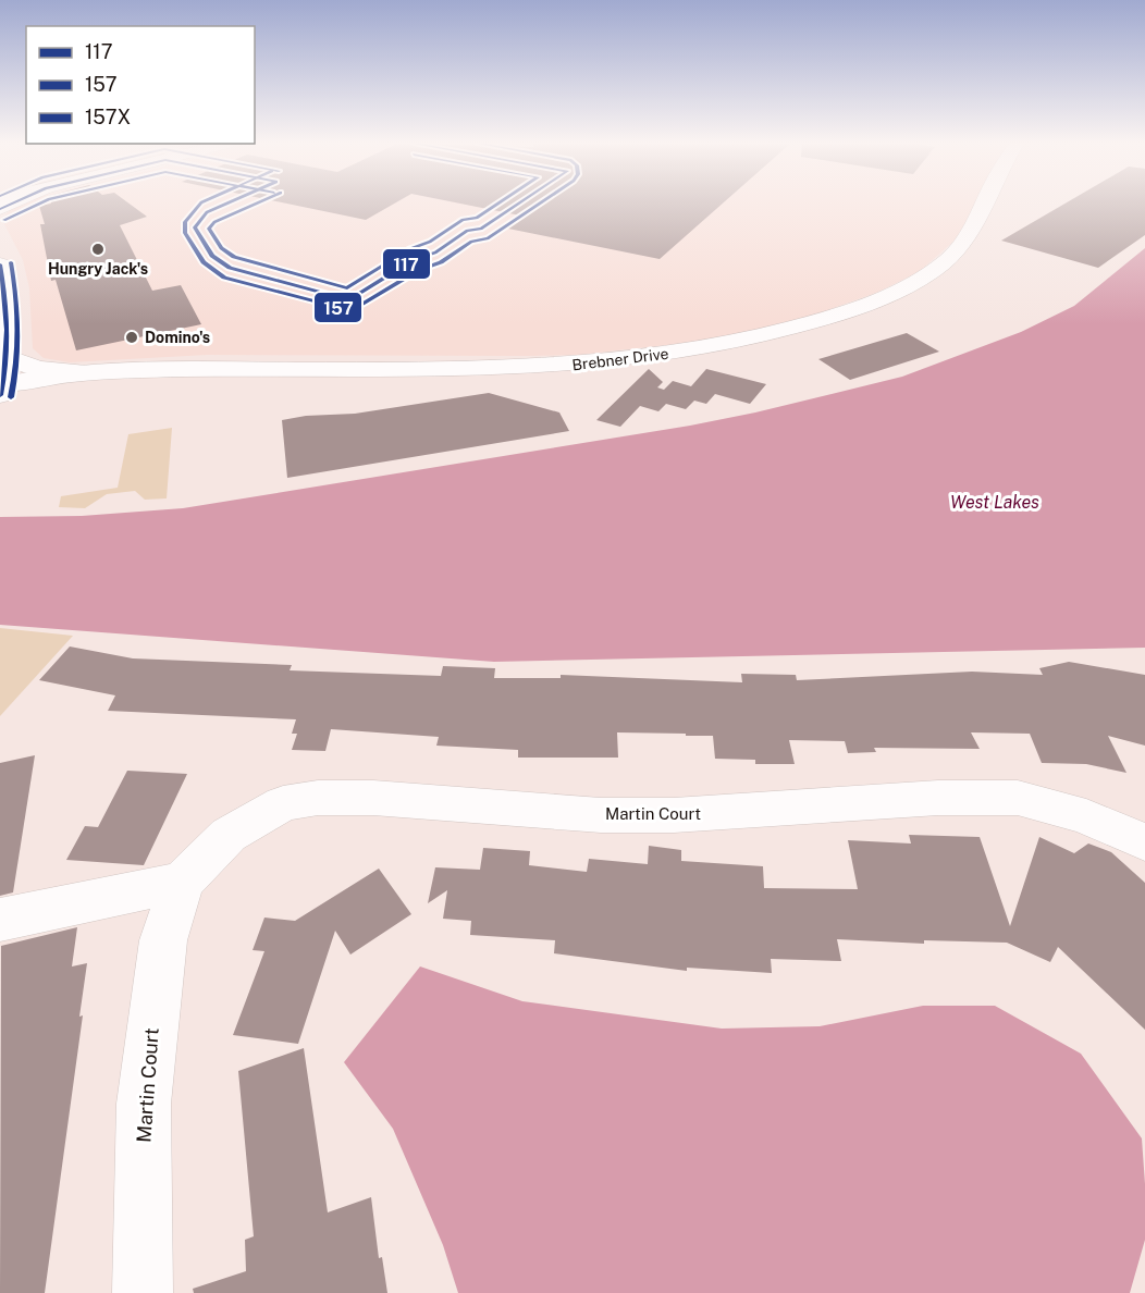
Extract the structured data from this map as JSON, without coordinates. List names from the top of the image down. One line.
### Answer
{"streets":{"street":["Brebner Drive","Martin Court"]},"water":["West Lakes"],"places":["Hungry Jack's","Domino's"],"lines":["transit line 117","transit line 157","transit line 157X"],"legend":["117","157","157X"]}
